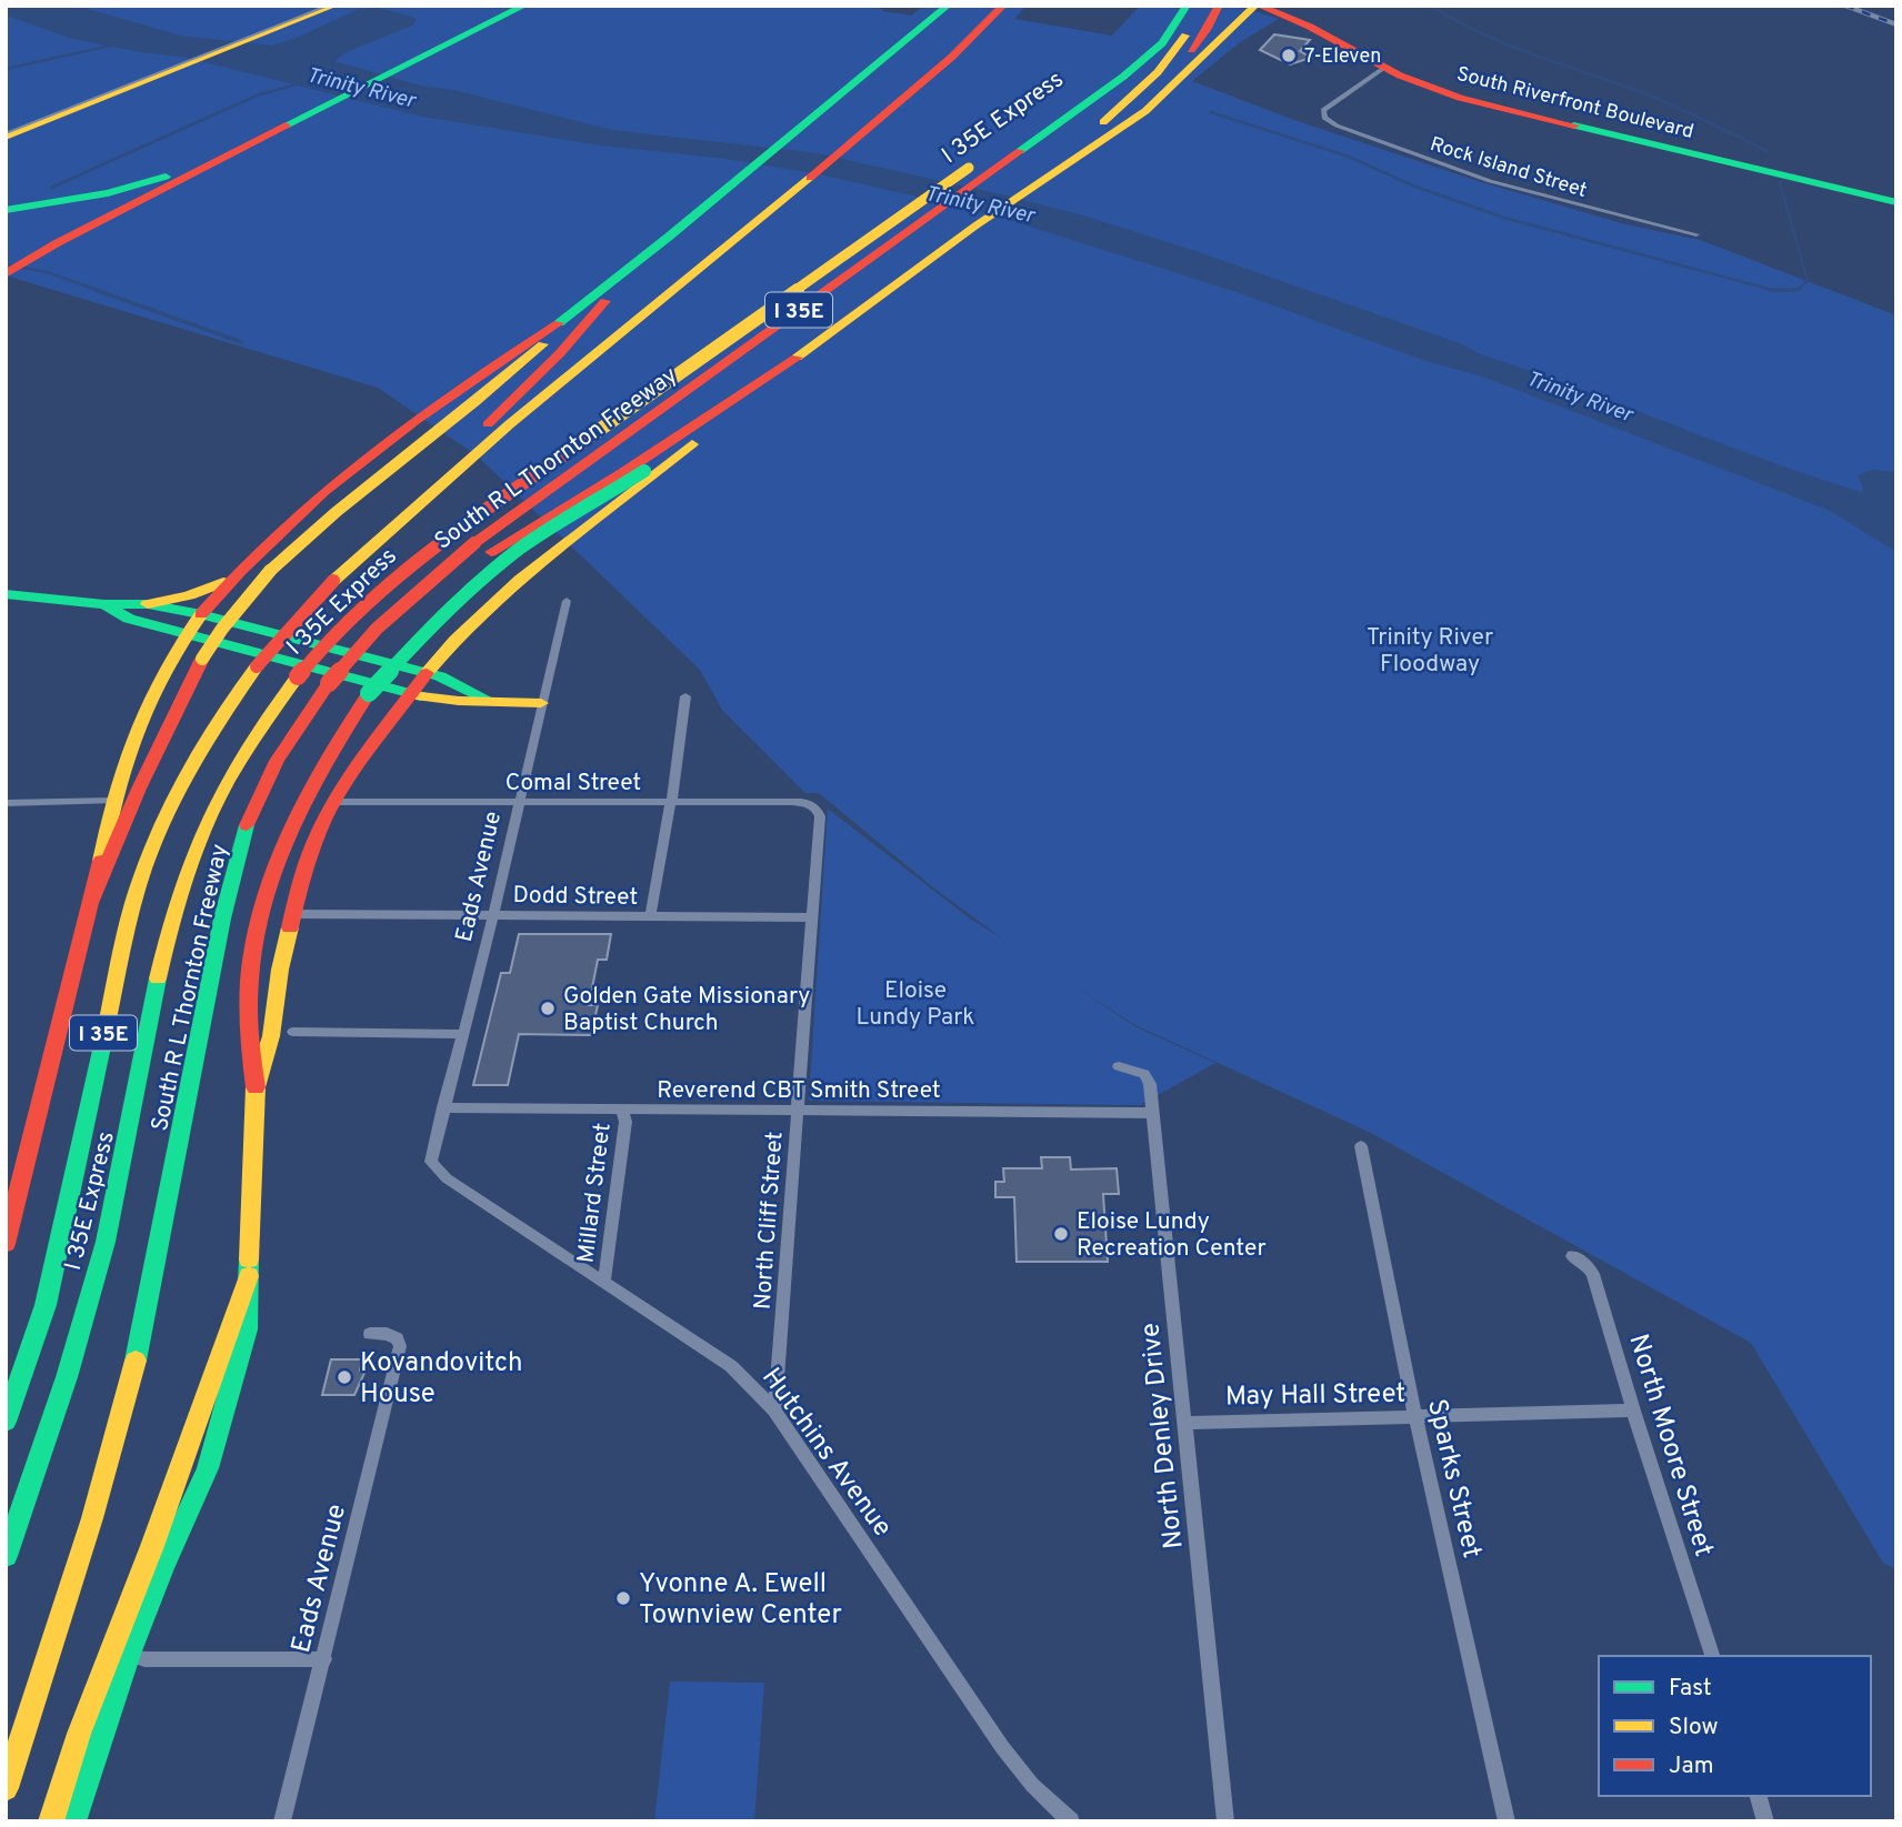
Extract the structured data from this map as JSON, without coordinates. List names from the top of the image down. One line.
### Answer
{"streets":{"main road":["South Riverfront Boulevard","I 35E Express","I 35E","South R L Thornton Freeway"],"street":["Rock Island Street","Comal Street","Eads Avenue","Dodd Street","Reverend CBT Smith Street","Millard Street","North Cliff Street","May Hall Street","North Denley Drive","North Moore Street","Hutchins Avenue","Sparks Street"]},"crossings":[["South Riverfront Boulevard","Rock Island Street"],["I 35E","South R L Thornton Freeway"],["Comal Street","Eads Avenue"],["Comal Street","North Cliff Street"],["Eads Avenue","Dodd Street"],["Eads Avenue","Reverend CBT Smith Street"],["Eads Avenue","Hutchins Avenue"],["Dodd Street","North Cliff Street"],["Reverend CBT Smith Street","Millard Street"],["Reverend CBT Smith Street","North Cliff Street"],["Reverend CBT Smith Street","North Denley Drive"],["Millard Street","Hutchins Avenue"],["North Cliff Street","Hutchins Avenue"],["May Hall Street","North Denley Drive"],["May Hall Street","North Moore Street"],["May Hall Street","Sparks Street"]],"water":["Trinity River"],"parks":["Trinity River Floodway","Eloise Lundy Park"],"places":["7-Eleven","Golden Gate Missionary Baptist Church","Eloise Lundy Recreation Center","Kovandovitch House","Yvonne A. Ewell Townview Center"],"legend":["Fast","Slow","Jam"]}
